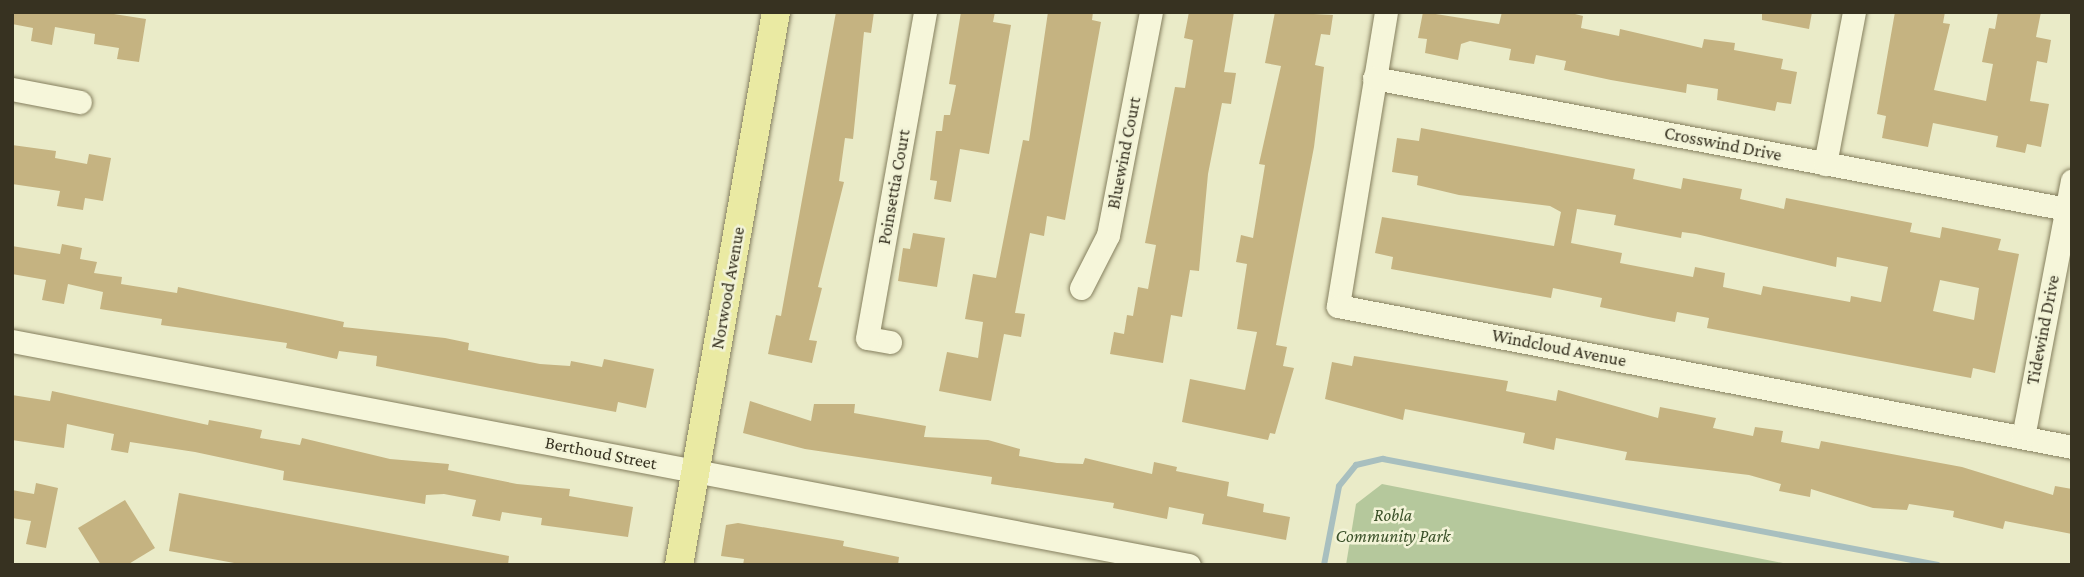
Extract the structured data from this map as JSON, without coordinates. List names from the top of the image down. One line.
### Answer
{"streets":{"main road":["Norwood Avenue"],"street":["Crosswind Drive","Bluewind Court","Poinsettia Court","Tidewind Drive","Windcloud Avenue","Berthoud Street"]},"crossings":[["Crosswind Drive","Tidewind Drive"],["Crosswind Drive","Windcloud Avenue"],["Norwood Avenue","Berthoud Street"],["Tidewind Drive","Windcloud Avenue"]],"parks":["Robla Community Park"]}
